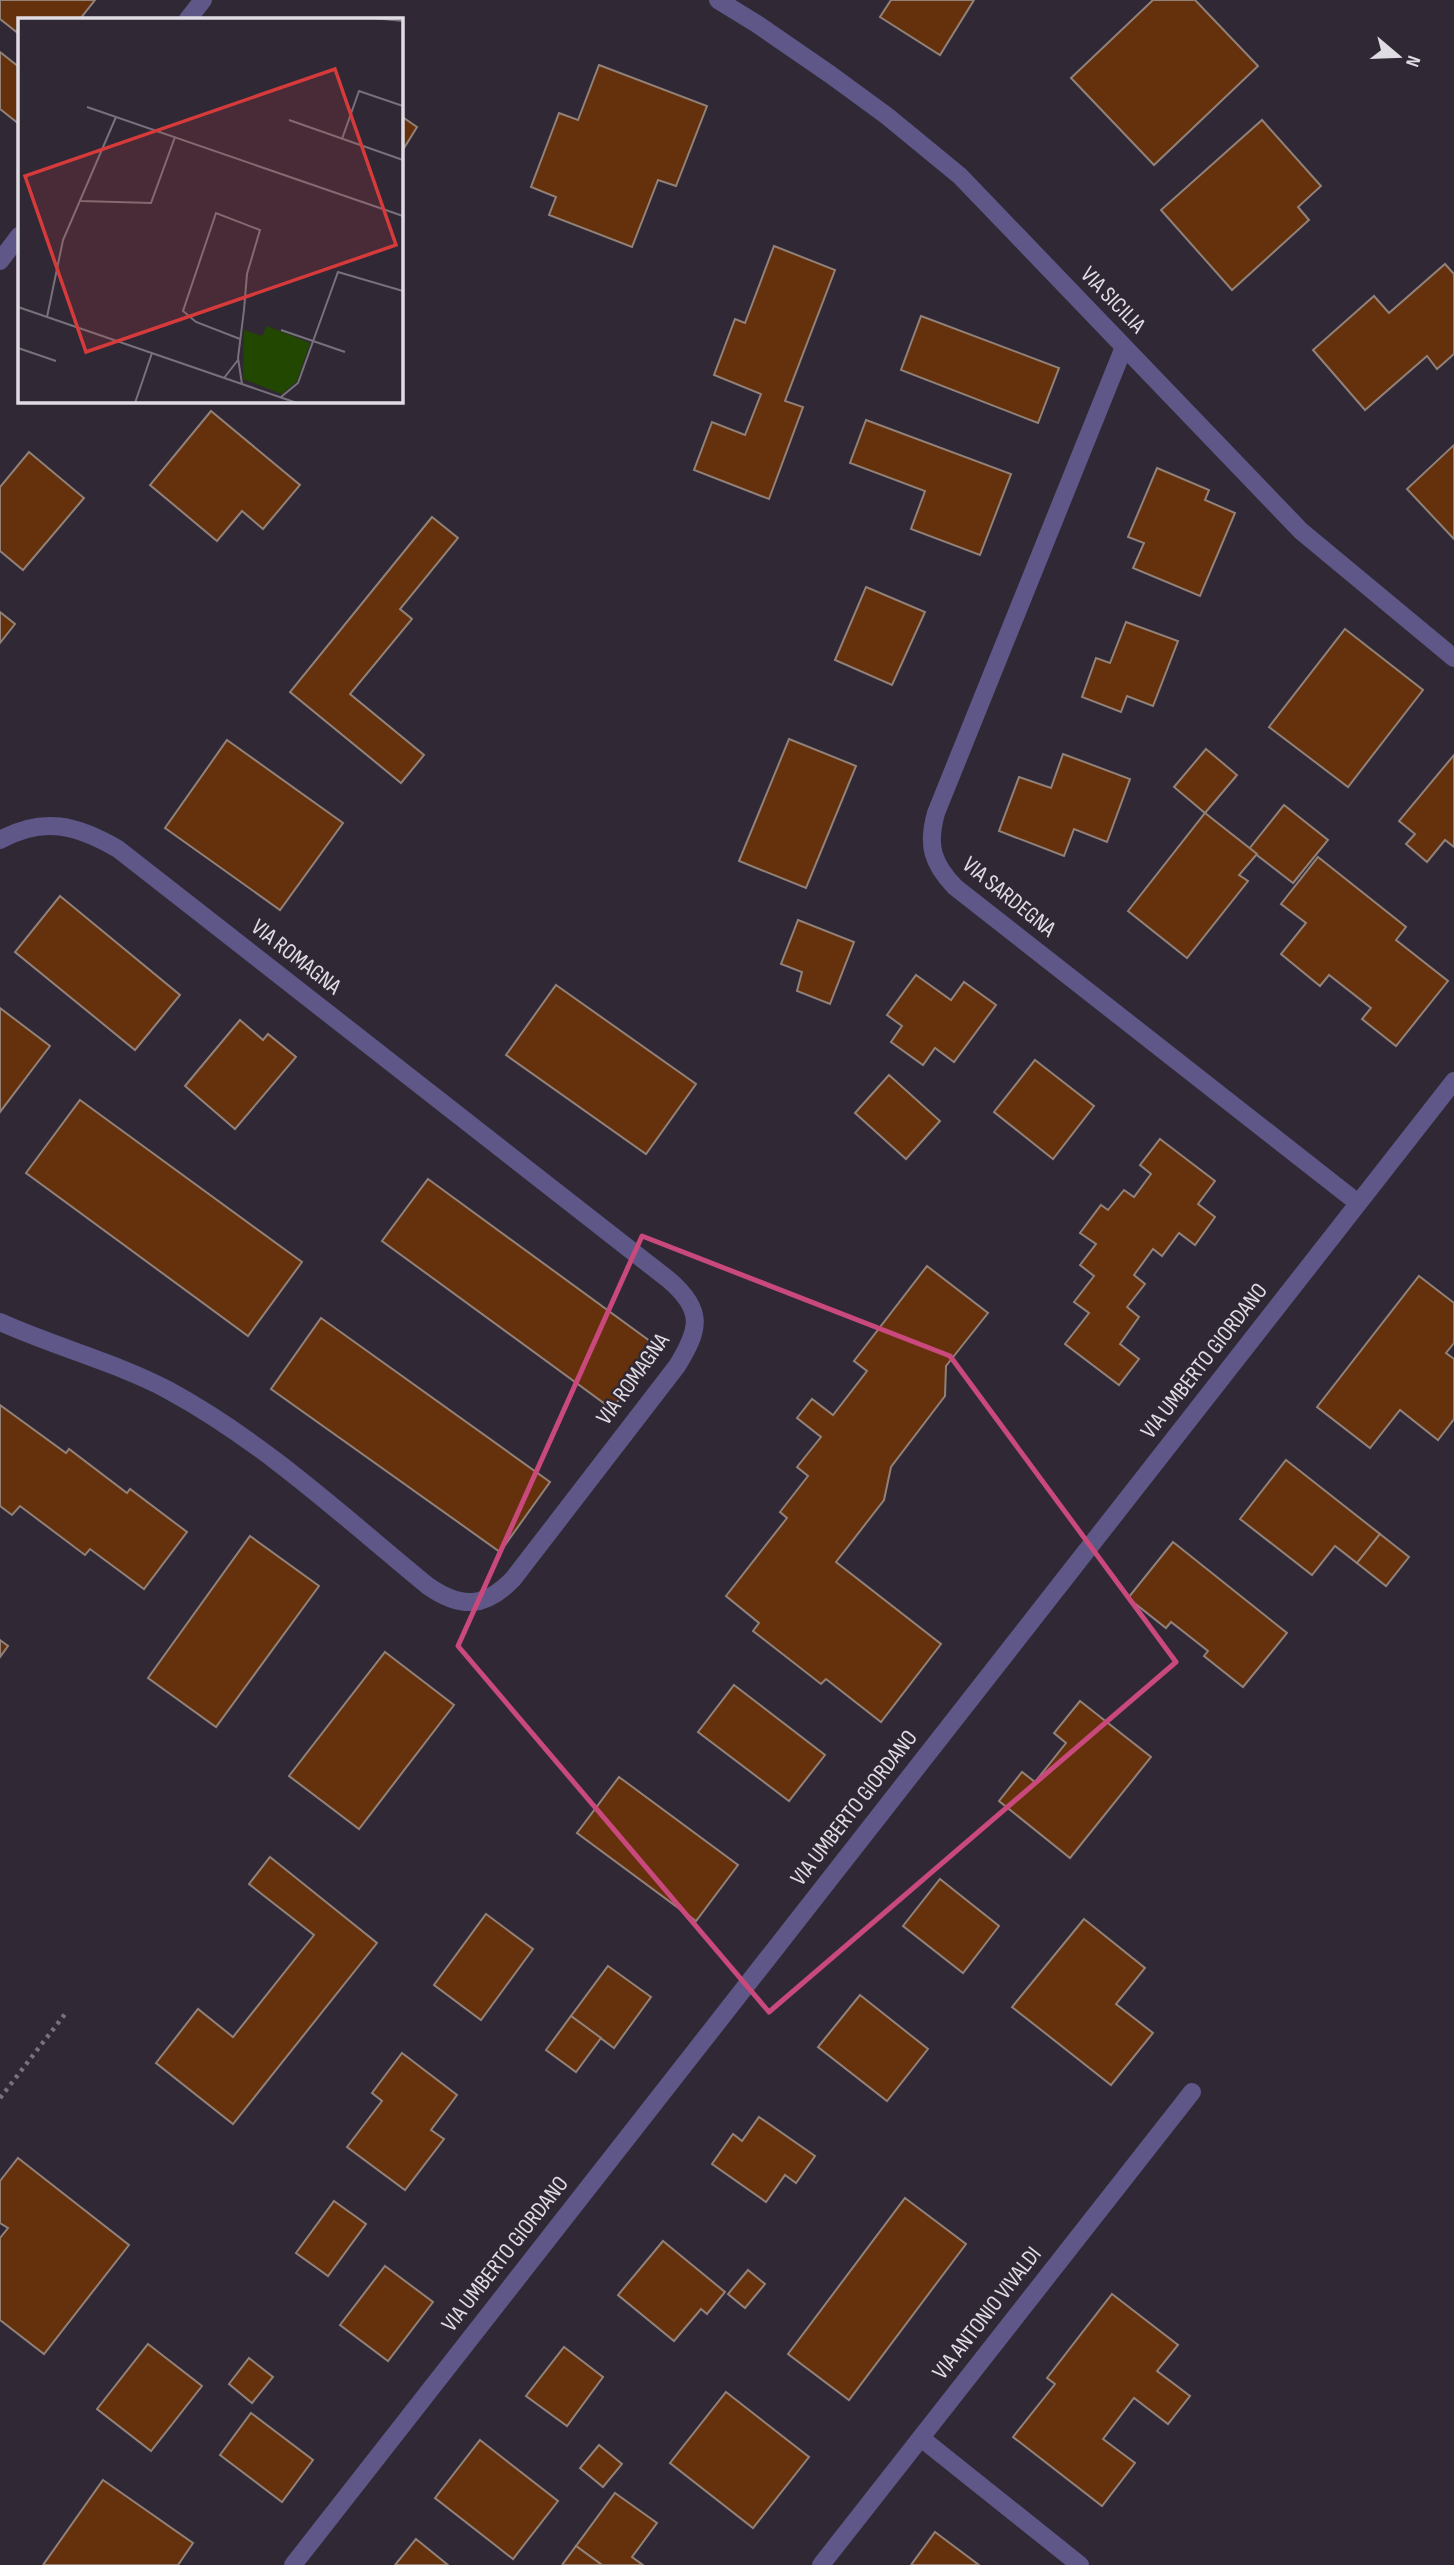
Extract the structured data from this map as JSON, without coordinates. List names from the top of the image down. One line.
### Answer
{"streets":{"street":["VIA SICILIA","VIA SARDEGNA","VIA ROMAGNA","VIA UMBERTO GIORDANO","VIA ANTONIO VIVALDI"]},"crossings":[["VIA SICILIA","VIA SARDEGNA"],["VIA SARDEGNA","VIA UMBERTO GIORDANO"]],"north":"right"}
